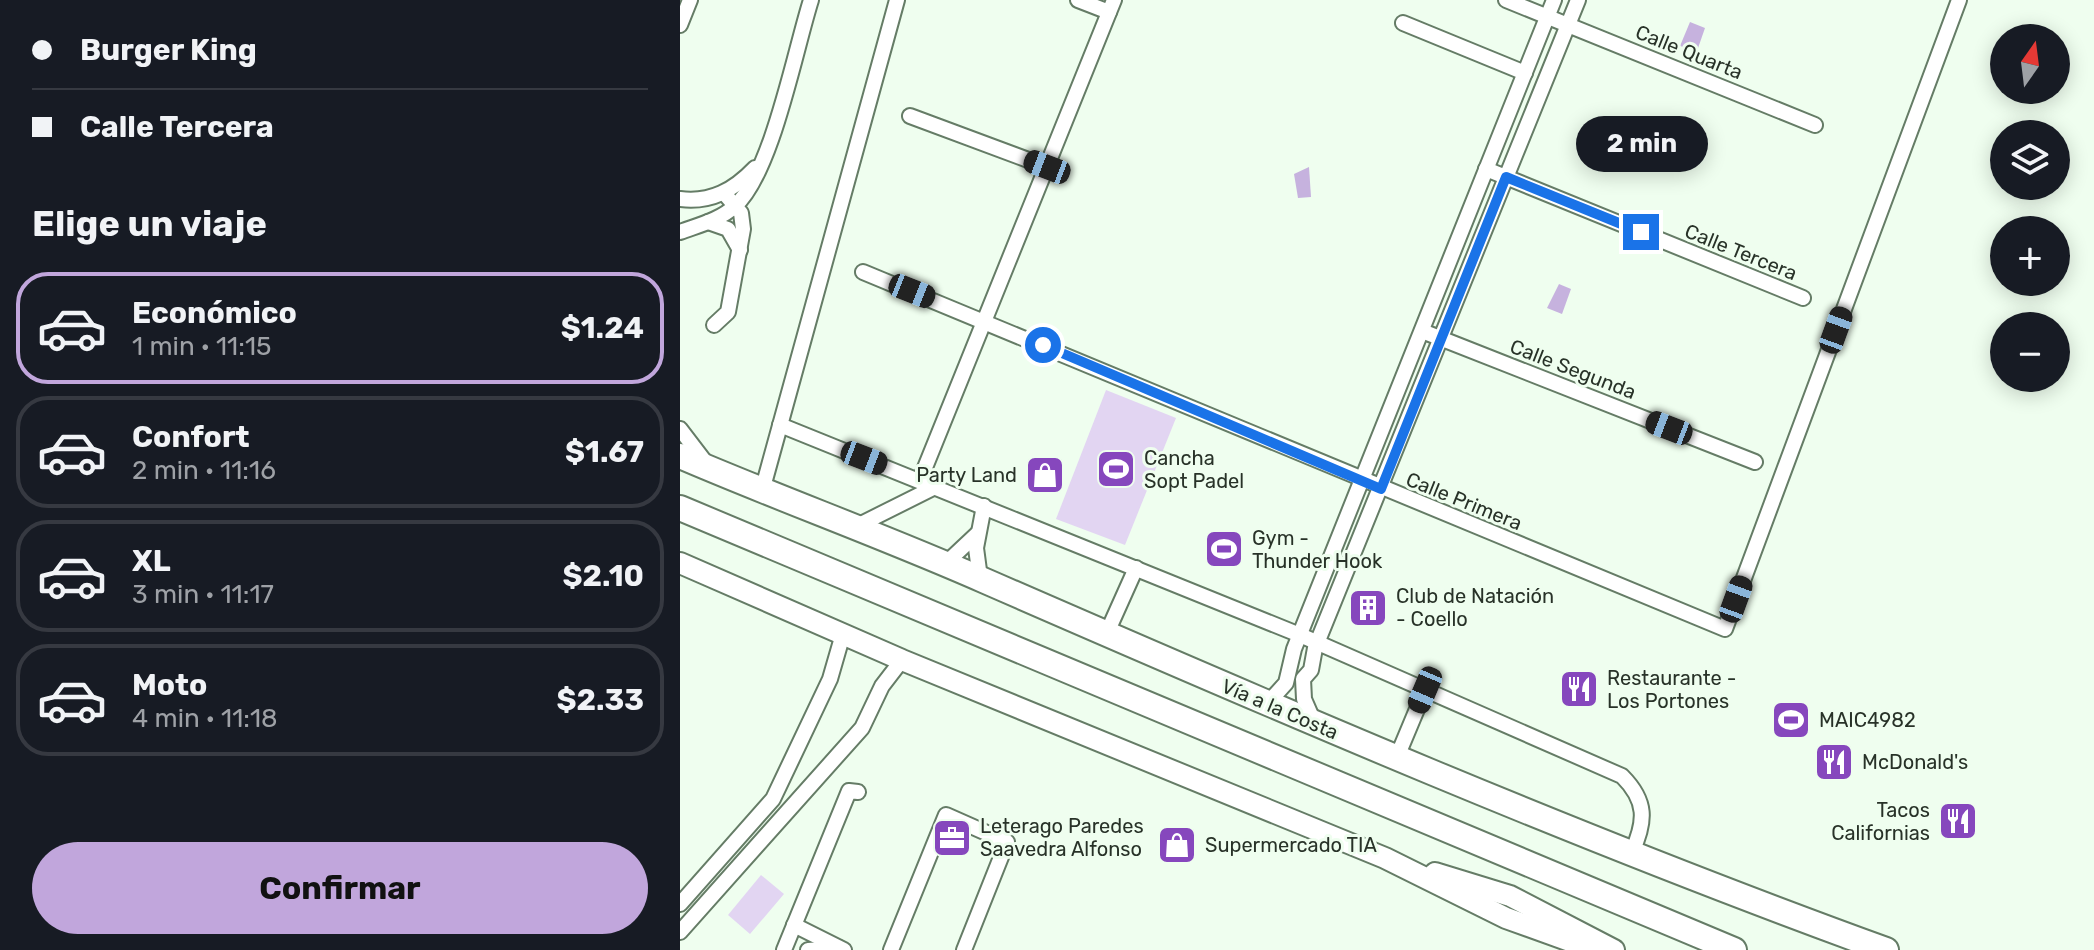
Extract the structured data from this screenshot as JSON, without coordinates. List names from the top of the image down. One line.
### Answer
{"streets":{"highway":["Vía a la Costa"],"street":["Calle Quarta","Calle Tercera","Calle Segunda","Calle Primera"]},"places":{"sports":["Cancha Sopt Padel","Gym - Thunder Hook","MAIC4982"],"shop":["Party Land","Supermercado TIA"],"building":["Club de Natación - Coello"],"restaurant":["Restaurante - Los Portones","McDonald's","Tacos Californias"],"office":["Leterago Paredes Saavedra Alfonso"]},"north":"top","page":{"banner":["Burger King","Calle Tercera"],"map_buttons":["+","−"],"bubble":"2 min","heading":"Elige un viaje","list":[{"name":"Económico","note":"1 min · 11:15","value":"$1.24"},{"name":"Confort","note":"2 min · 11:16","value":"$1.67"},{"name":"XL","note":"3 min · 11:17","value":"$2.10"},{"name":"Moto","note":"4 min · 11:18","value":"$2.33"}],"buttons":"Confirmar"}}
